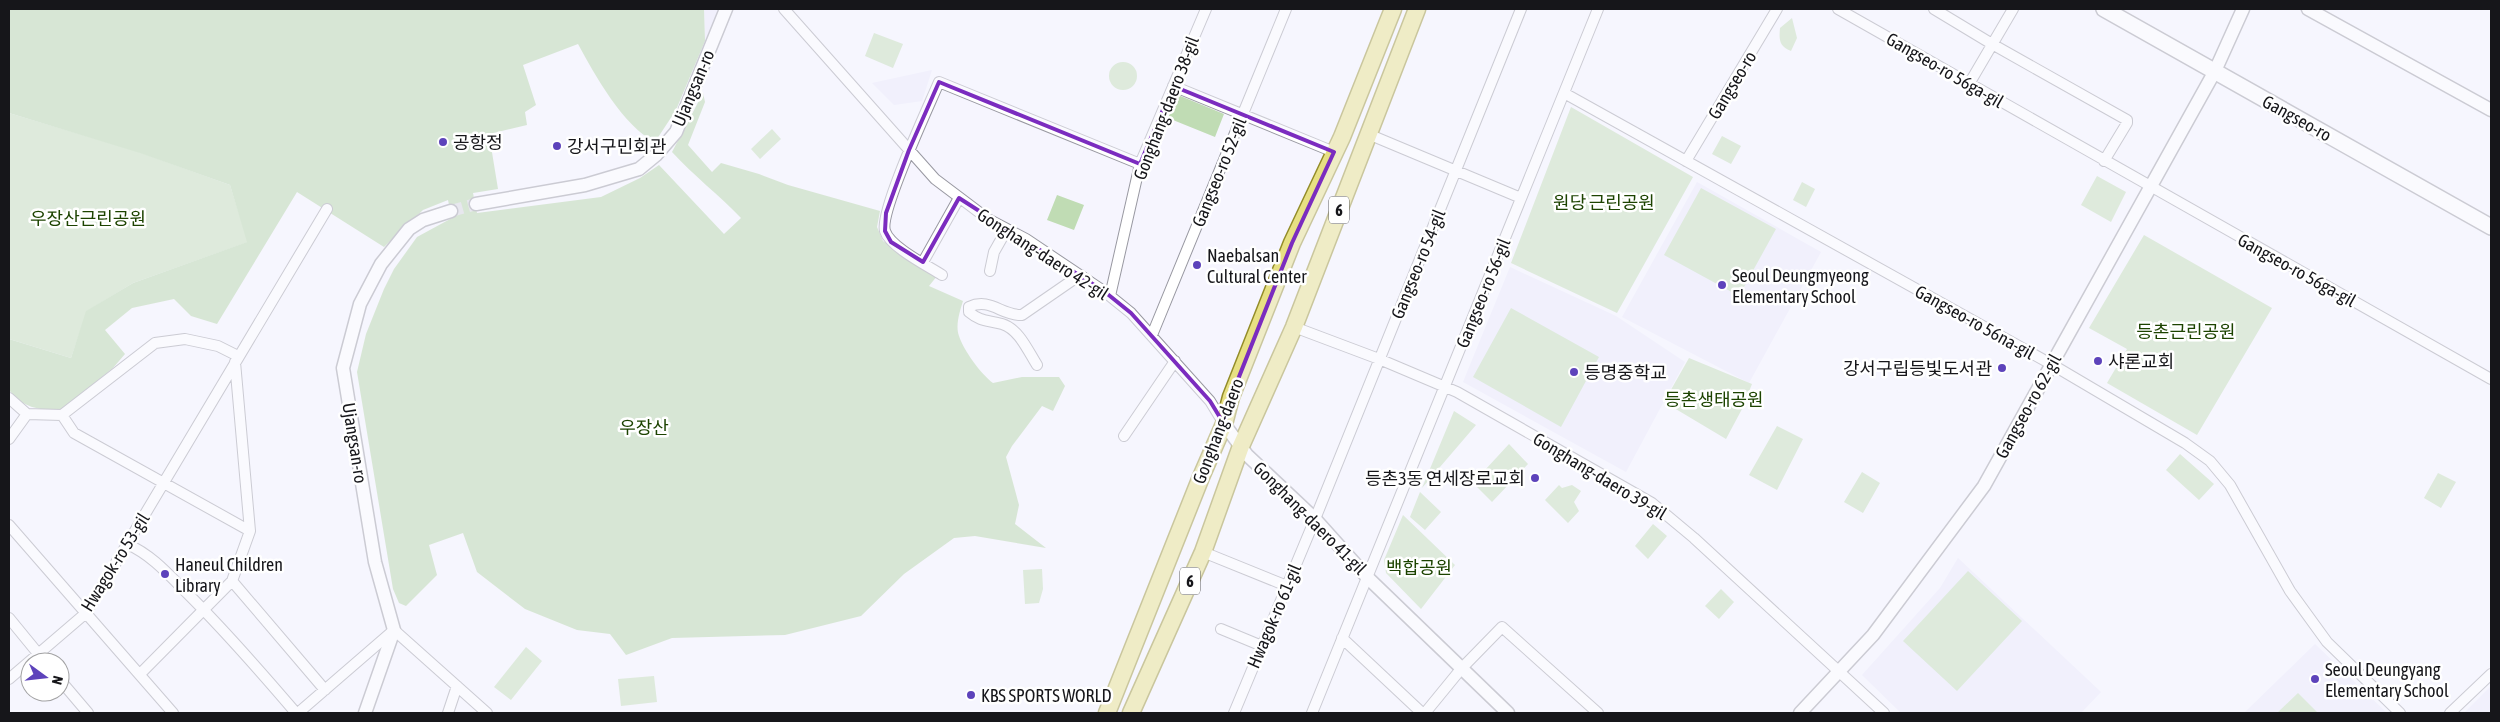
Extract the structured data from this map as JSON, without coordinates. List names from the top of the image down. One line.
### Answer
{"streets":{"main road":["Gangseo-ro","6","Gonghang-daero"],"street":["Gangseo-ro 56ga-gil","Ujangsan-ro","Gonghang-daero 38-gil","Gangseo-ro 52-gil","Gonghang-daero 42-gil","Gangseo-ro 54-gil","Gangseo-ro 56-gil","Gangseo-ro 56na-gil","Gangseo-ro 62-gil","Gonghang-daero 39-gil","Gonghang-daero 41-gil","Hwagok-ro 53-gil","Hwagok-ro 61-gil"]},"crossings":[["Gangseo-ro 56ga-gil","Gangseo-ro 62-gil"],["Gangseo-ro","Gangseo-ro 56na-gil"],["Gangseo-ro","Gangseo-ro 62-gil"],["Gonghang-daero 38-gil","Gonghang-daero 42-gil"],["Gangseo-ro 52-gil","Gonghang-daero 42-gil"],["Gonghang-daero 42-gil","Gonghang-daero"],["Gonghang-daero 42-gil","Gonghang-daero 41-gil"],["Gangseo-ro 54-gil","Gonghang-daero 39-gil"],["Gangseo-ro 54-gil","Gonghang-daero 41-gil"],["Gangseo-ro 54-gil","Hwagok-ro 61-gil"],["Gangseo-ro 56-gil","Gangseo-ro 56na-gil"],["Gangseo-ro 56-gil","Gonghang-daero 39-gil"],["Gangseo-ro 56-gil","Gonghang-daero 41-gil"],["Gangseo-ro 56na-gil","Gangseo-ro 62-gil"],["Gangseo-ro 62-gil","Gonghang-daero 39-gil"],["Gonghang-daero","Gonghang-daero 39-gil"],["Gonghang-daero","Gonghang-daero 41-gil"],["Gonghang-daero 41-gil","Hwagok-ro 61-gil"]],"parks":["원당 근린공원","우장산근린공원","등촌근린공원","등촌생태공원","우장산","백합공원"],"places":["공항정","강서구민회관","Naebalsan Cultural Center","Seoul Deungmyeong Elementary School","샤론교회","강서구립등빛도서관","등명중학교","등촌3동 연세장로교회","Haneul Children Library","Seoul Deungyang Elementary School","KBS SPORTS WORLD"],"north":"right"}
